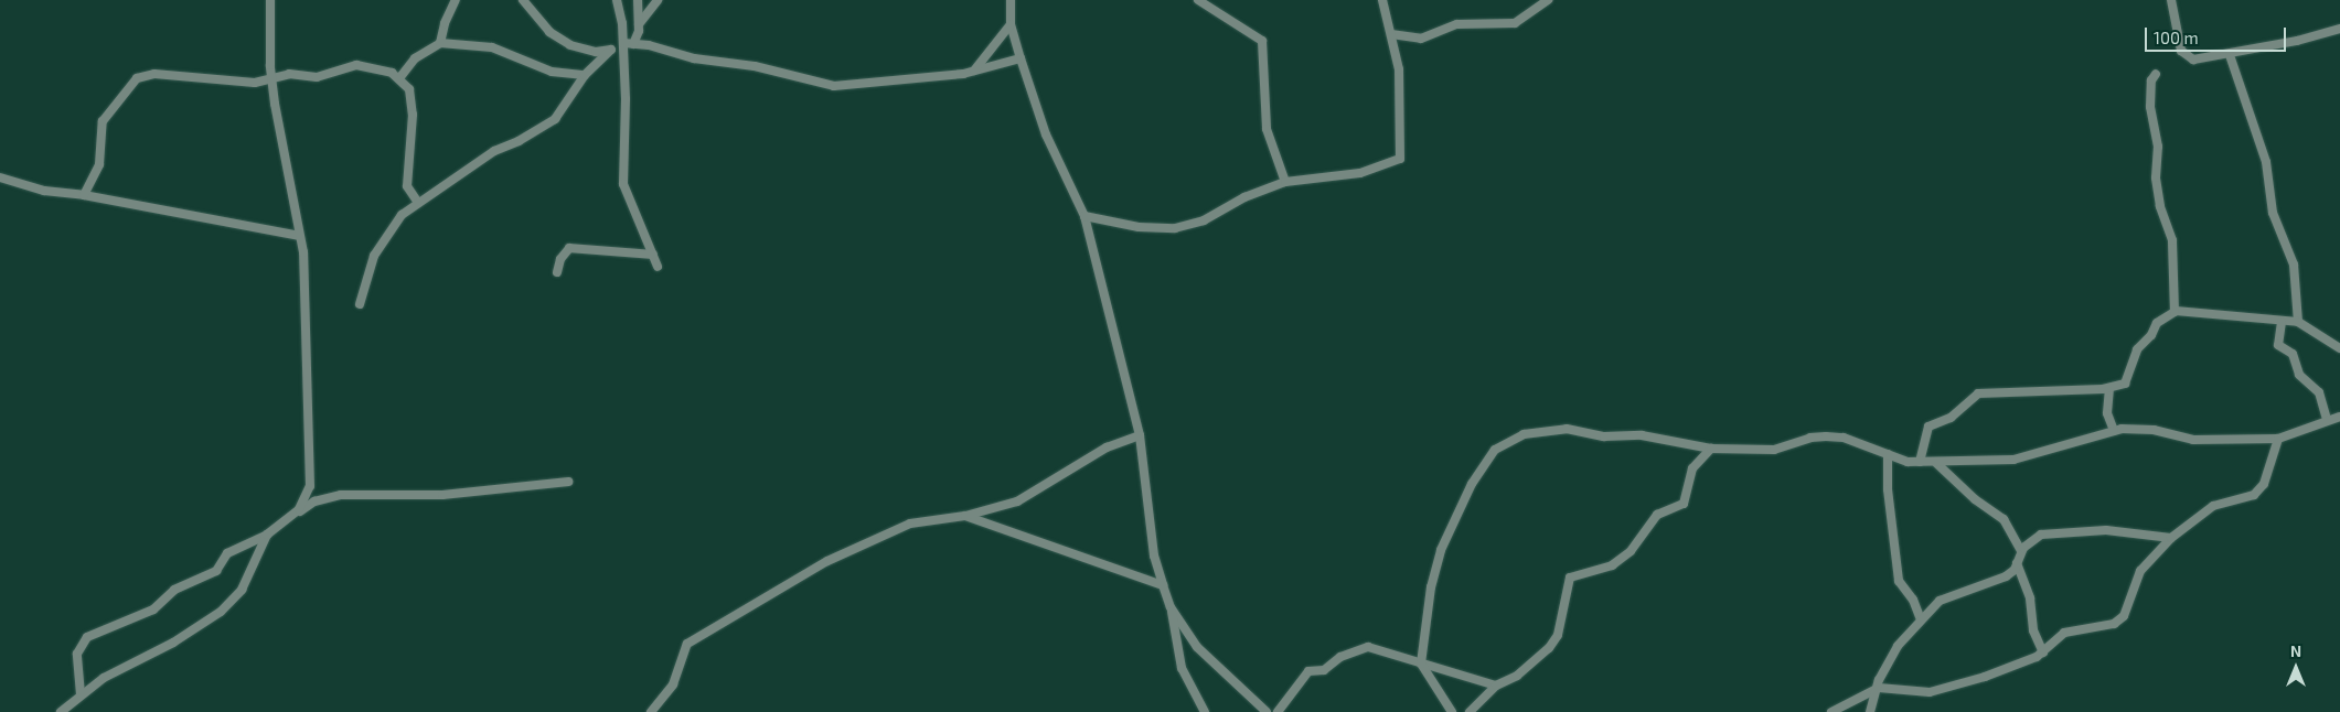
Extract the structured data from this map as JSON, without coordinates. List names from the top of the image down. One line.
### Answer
{"scale_bar":"100 m","north":"top"}
